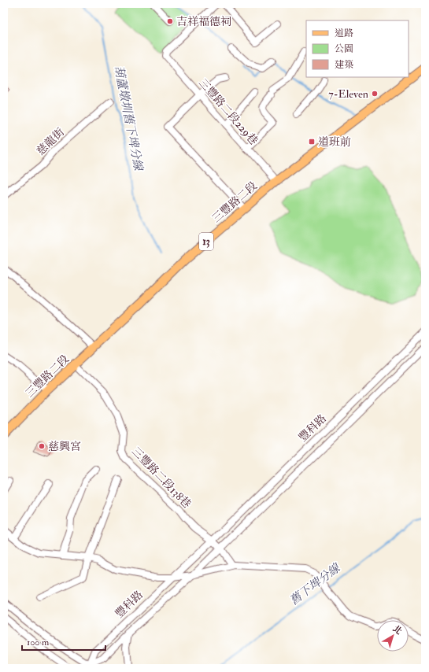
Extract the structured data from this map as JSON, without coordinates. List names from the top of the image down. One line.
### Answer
{"streets":{"main road":["三豐路二段","13"],"street":["三豐路二段229巷","慈龍街","豐科路","三豐路二段138巷"]},"crossings":[["三豐路二段229巷","三豐路二段"],["三豐路二段","三豐路二段138巷"],["豐科路","三豐路二段138巷"]],"water":["葫蘆墩圳舊下埤分線","舊下埤分線"],"places":{"other":["吉祥福德祠","7-Eleven","慈興宮"],"transit":["道班前"]},"legend":["道路","公園","建築"],"scale_bar":"100 m","north":"top right"}
